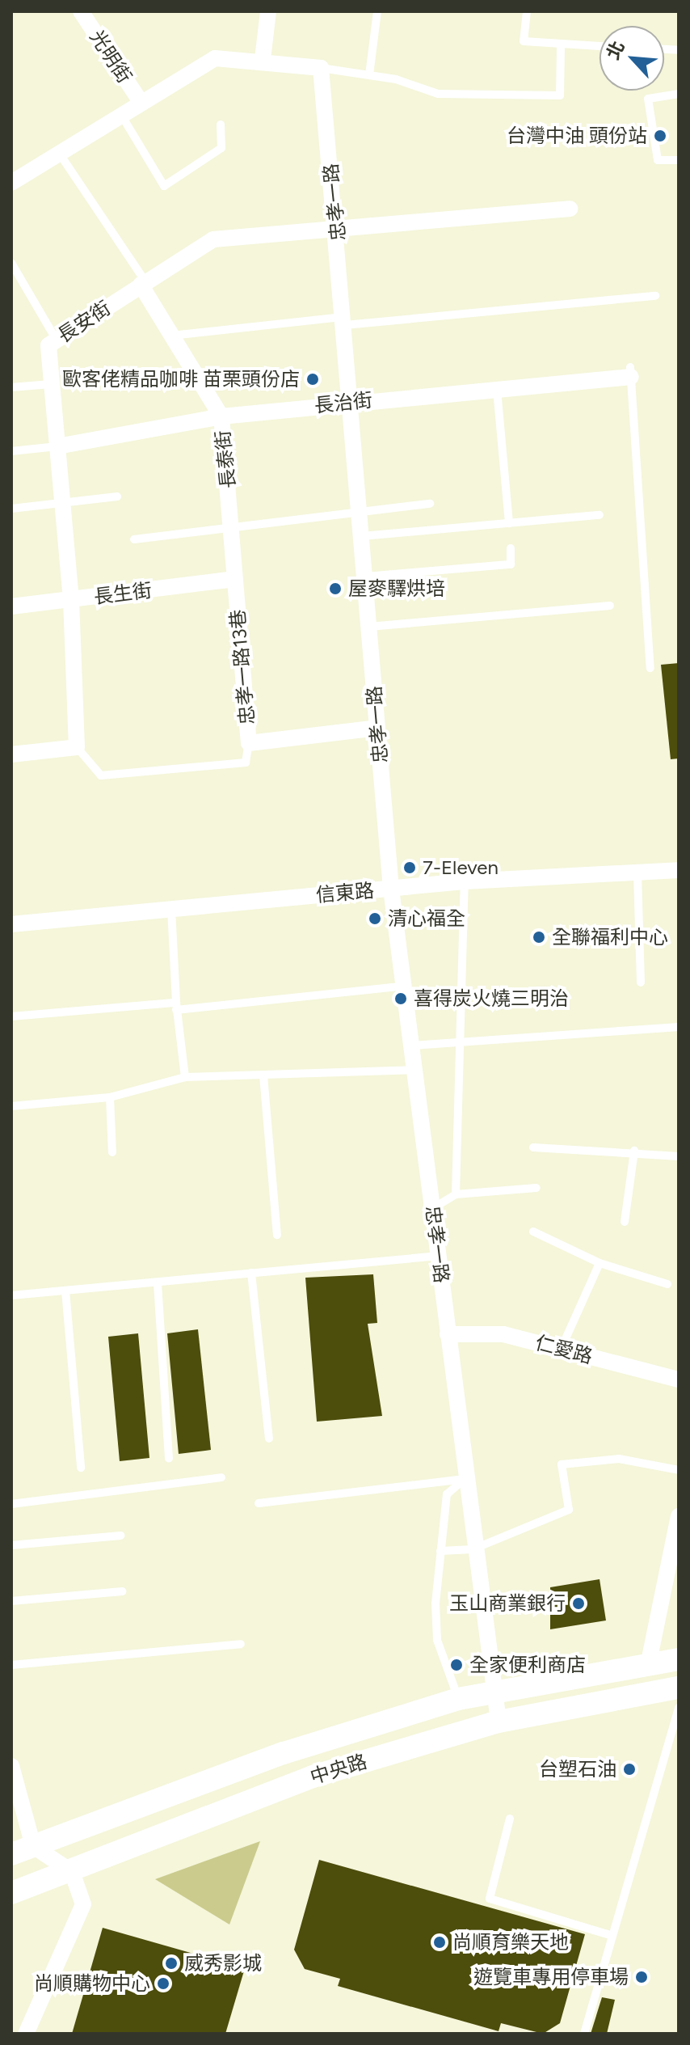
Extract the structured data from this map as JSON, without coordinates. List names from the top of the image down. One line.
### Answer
{"streets":{"street":["光明街","忠孝一路","長安街","長治街","長泰街","長生街","忠孝一路13巷","信東路","仁愛路","中央路"]},"crossings":[["忠孝一路","長安街"],["忠孝一路","長治街"],["忠孝一路","忠孝一路13巷"],["忠孝一路","信東路"],["忠孝一路","仁愛路"],["忠孝一路","中央路"],["長安街","長治街"],["長安街","長泰街"],["長安街","長生街"],["長治街","長泰街"],["長泰街","長生街"],["長泰街","忠孝一路13巷"],["長生街","忠孝一路13巷"]],"places":["台灣中油 頭份站","歐客佬精品咖啡 苗栗頭份店","屋麥驛烘培","7-Eleven","清心福全","全聯福利中心","喜得炭火燒三明治","玉山商業銀行","全家便利商店","台塑石油","尚順育樂天地","威秀影城","遊覽車專用停車場","尚順購物中心"],"north":"top left"}
